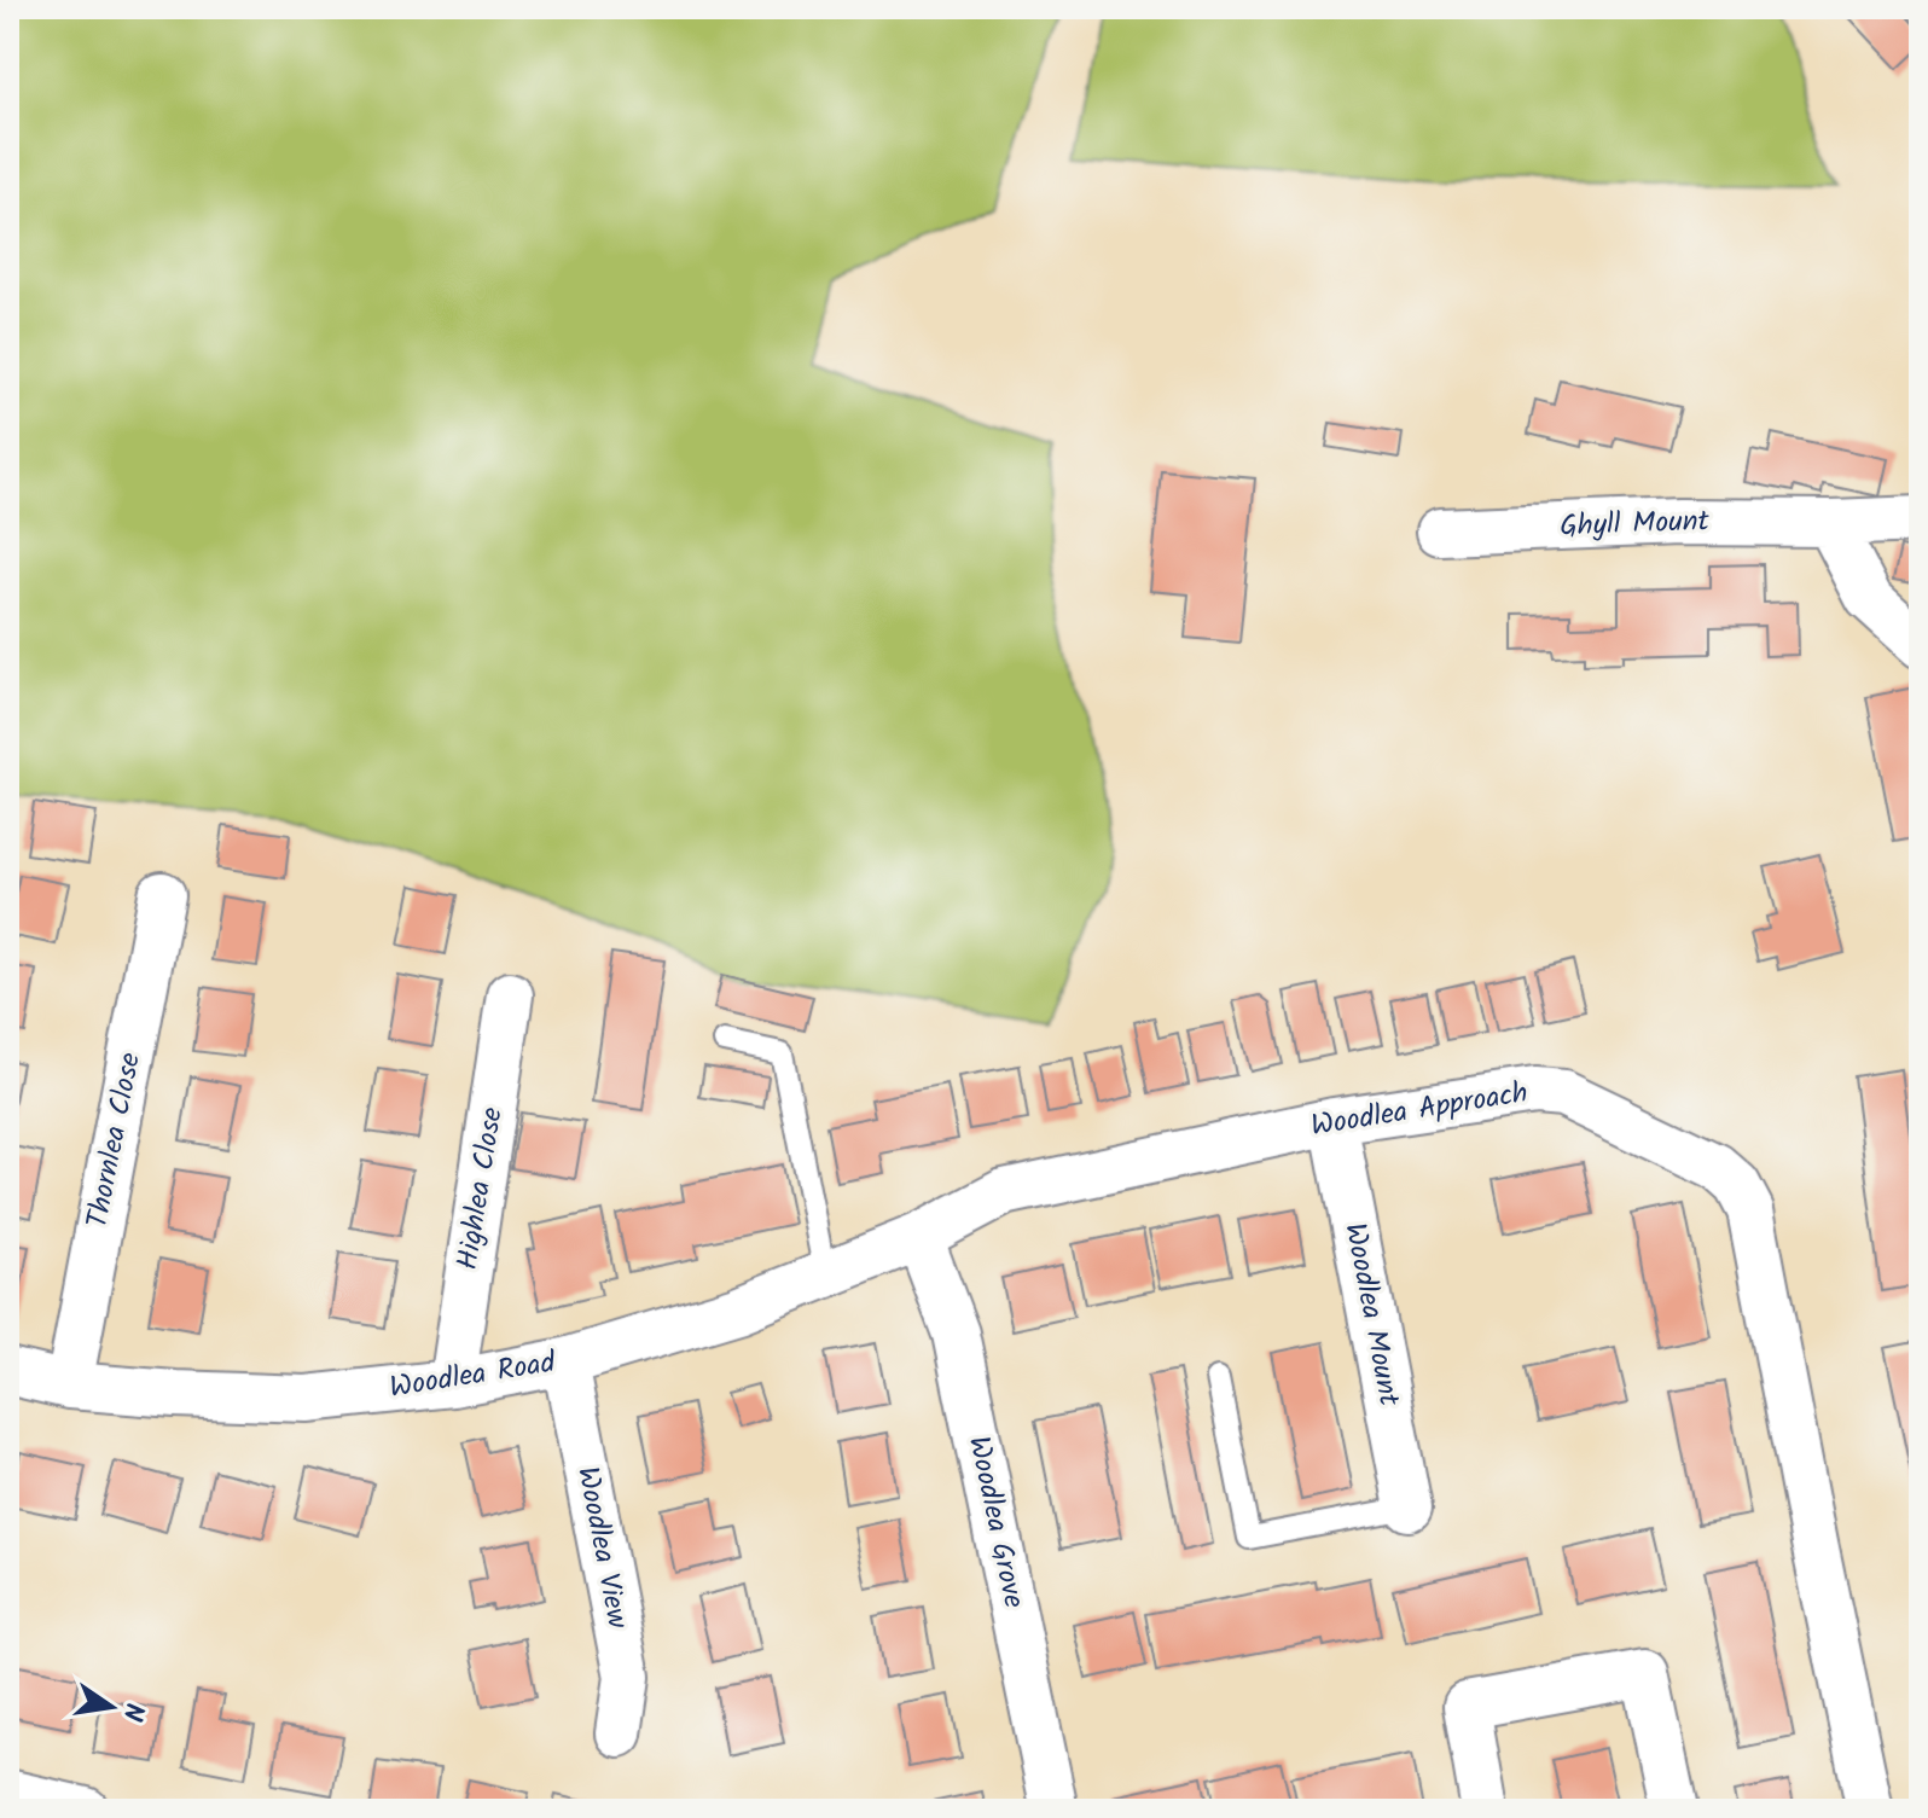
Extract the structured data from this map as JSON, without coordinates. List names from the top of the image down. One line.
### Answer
{"streets":{"street":["Ghyll Mount","Woodlea Approach","Thornlea Close","Highlea Close","Woodlea Mount","Woodlea Road","Woodlea Grove","Woodlea View"]},"crossings":[["Woodlea Approach","Woodlea Mount"],["Woodlea Approach","Woodlea Road"],["Woodlea Approach","Woodlea Grove"],["Thornlea Close","Woodlea Road"],["Highlea Close","Woodlea Road"],["Woodlea Road","Woodlea Grove"],["Woodlea Road","Woodlea View"]],"north":"right"}
